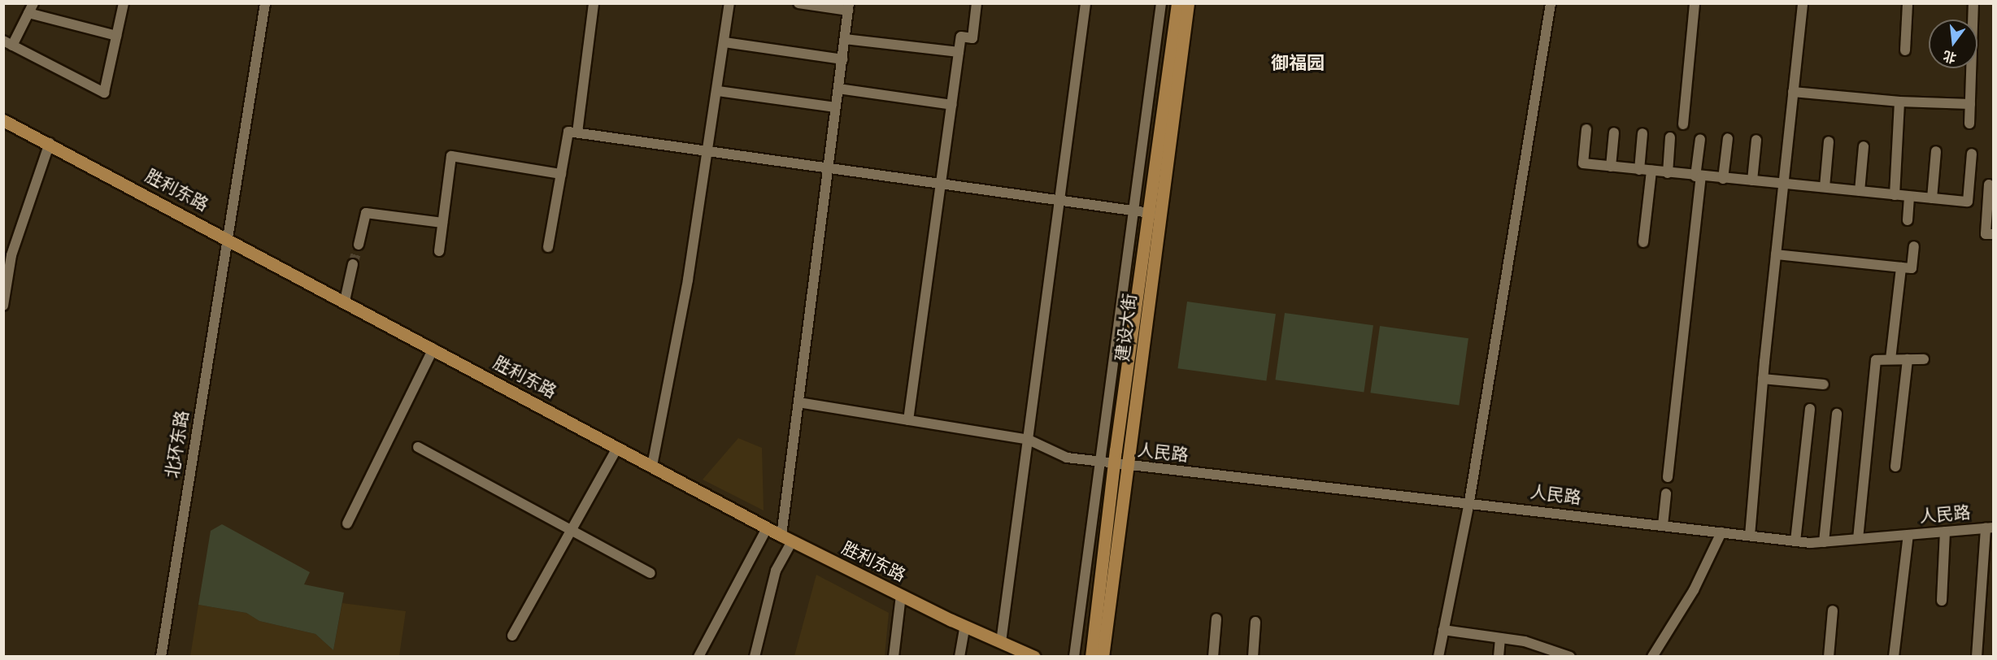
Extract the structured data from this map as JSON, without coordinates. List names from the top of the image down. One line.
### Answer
{"streets":{"main road":["胜利东路","建设大街"],"street":["北环东路","人民路"]},"crossings":[["胜利东路","北环东路"],["建设大街","人民路"]],"districts":["御福园"],"north":"bottom"}
